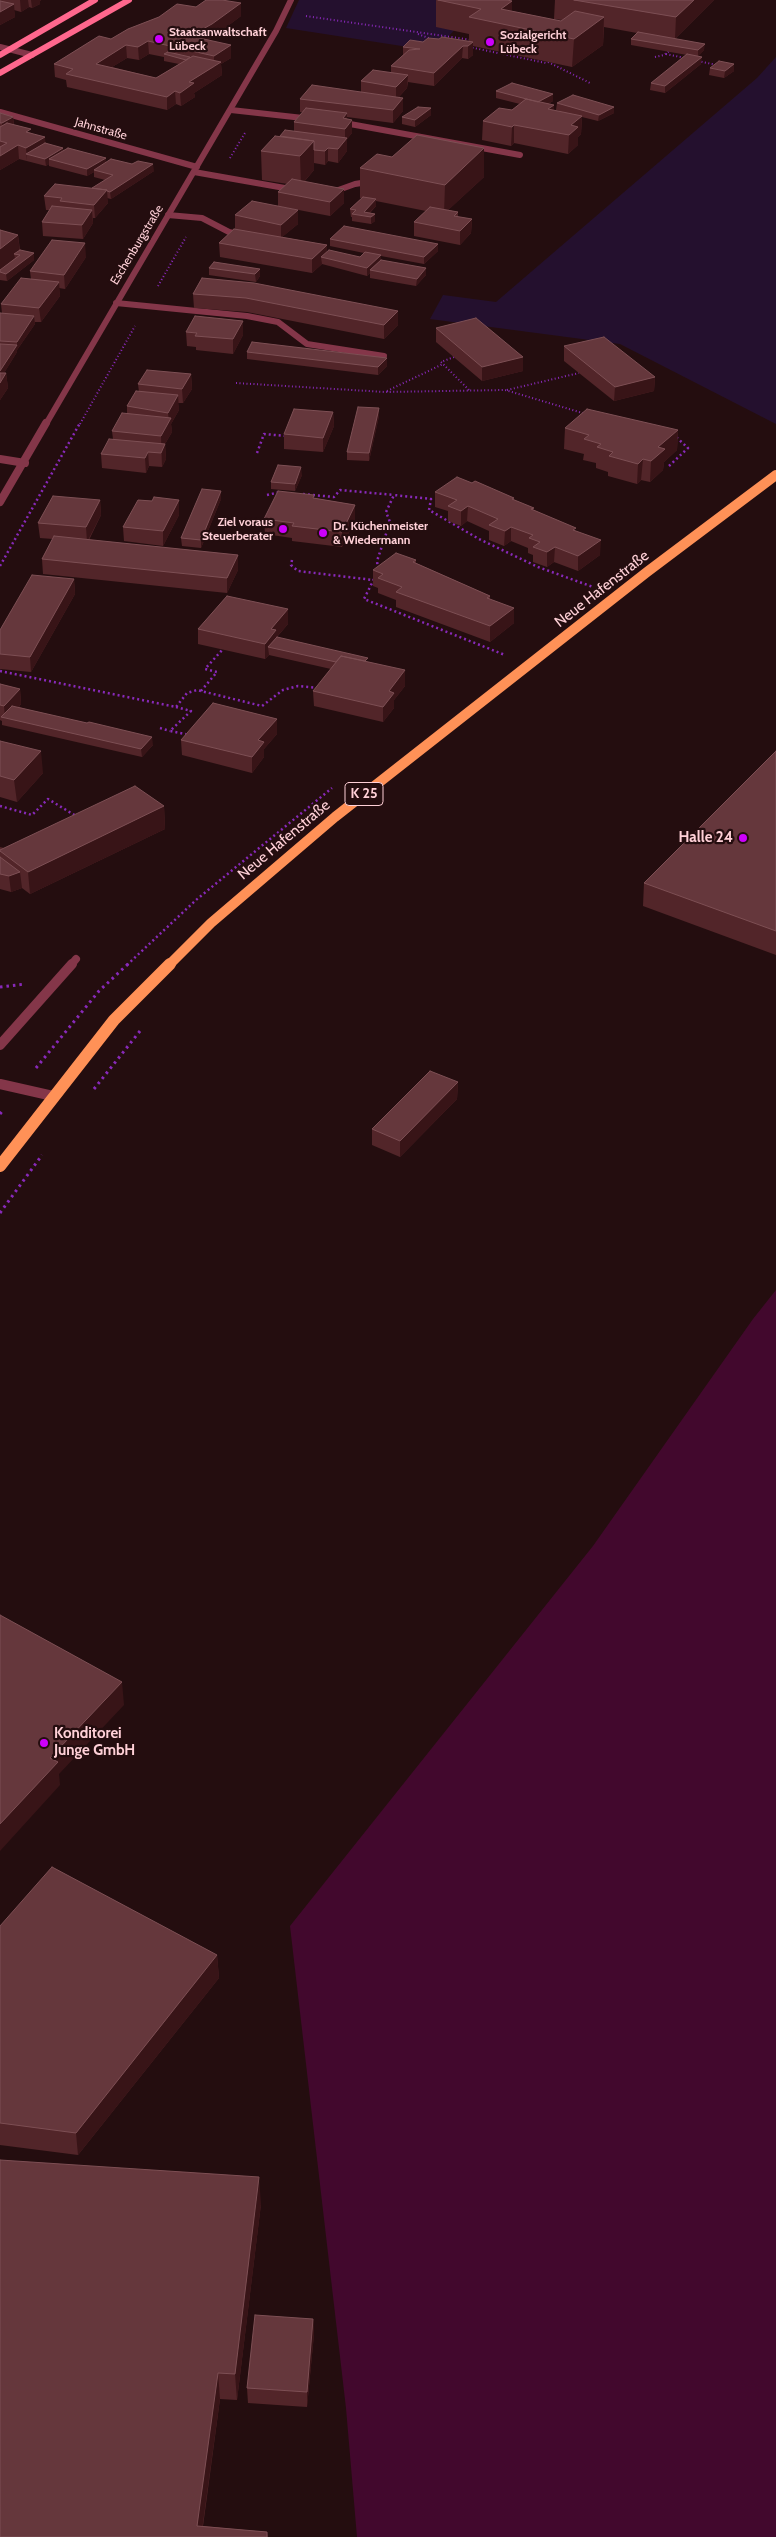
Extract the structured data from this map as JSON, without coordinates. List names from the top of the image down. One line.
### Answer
{"streets":{"main road":["Neue Hafenstraße","K 25"],"street":["Jahnstraße","Eschenburgstraße"]},"crossings":[["Jahnstraße","Eschenburgstraße"]],"places":["Staatsanwaltschaft Lübeck","Sozialgericht Lübeck","Ziel voraus Steuerberater","Dr. Küchenmeister & Wiedermann","Halle 24","Konditorei Junge GmbH"]}
